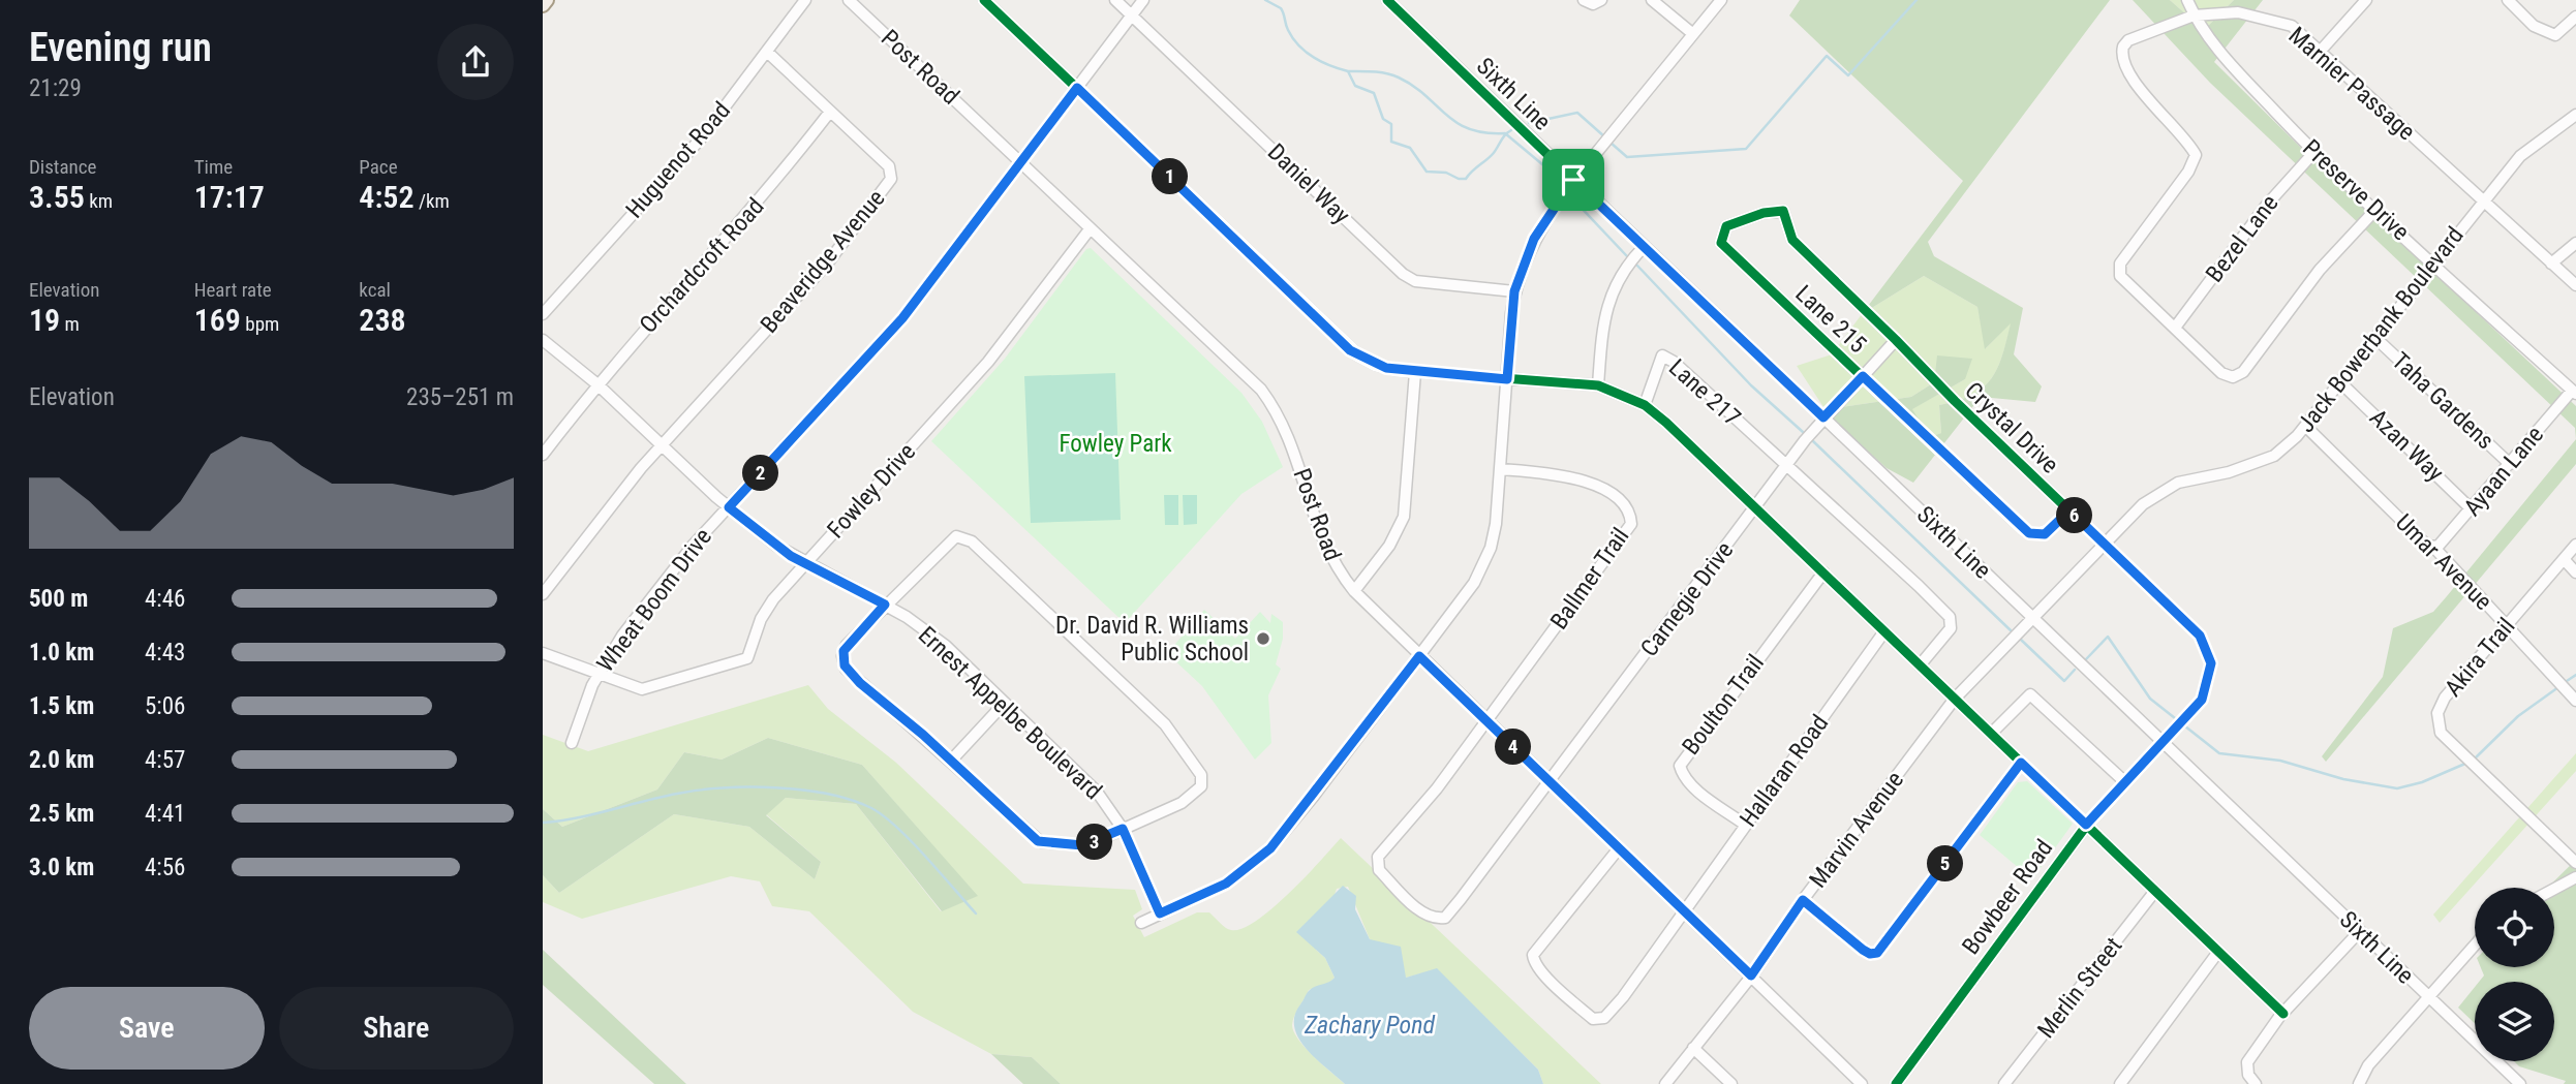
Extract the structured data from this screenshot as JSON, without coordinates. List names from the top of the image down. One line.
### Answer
{"streets":{"street":["Post Road","Marnier Passage","Sixth Line","Huguenot Road","Daniel Way","Preserve Drive","Bezel Lane","Beaveridge Avenue","Orchardcroft Road","Lane 215","Jack Bowerbank Boulevard","Lane 217","Taha Gardens","Crystal Drive","Azan Way","Ayaan Lane","Fowley Drive","Umar Avenue","Ballmer Trail","Carnegie Drive","Wheat Boom Drive","Akira Trail","Boulton Trail","Ernest Appelbe Boulevard","Hallaran Road","Marvin Avenue","Bowbeer Road","Merlin Street"]},"crossings":[["Post Road","Fowley Drive"],["Post Road","Ballmer Trail"],["Post Road","Carnegie Drive"],["Post Road","Wheat Boom Drive"],["Post Road","Hallaran Road"],["Post Road","Marvin Avenue"],["Marnier Passage","Preserve Drive"],["Marnier Passage","Bezel Lane"],["Marnier Passage","Jack Bowerbank Boulevard"],["Sixth Line","Jack Bowerbank Boulevard"],["Sixth Line","Crystal Drive"],["Sixth Line","Carnegie Drive"],["Sixth Line","Marvin Avenue"],["Sixth Line","Bowbeer Road"],["Huguenot Road","Beaveridge Avenue"],["Daniel Way","Wheat Boom Drive"],["Preserve Drive","Bezel Lane"],["Preserve Drive","Jack Bowerbank Boulevard"],["Preserve Drive","Ayaan Lane"],["Beaveridge Avenue","Orchardcroft Road"],["Beaveridge Avenue","Ernest Appelbe Boulevard"],["Orchardcroft Road","Ernest Appelbe Boulevard"],["Lane 215","Crystal Drive"],["Lane 215","Carnegie Drive"],["Jack Bowerbank Boulevard","Taha Gardens"],["Jack Bowerbank Boulevard","Crystal Drive"],["Jack Bowerbank Boulevard","Azan Way"],["Jack Bowerbank Boulevard","Umar Avenue"],["Jack Bowerbank Boulevard","Marvin Avenue"],["Lane 217","Carnegie Drive"],["Taha Gardens","Ayaan Lane"],["Crystal Drive","Carnegie Drive"],["Crystal Drive","Bowbeer Road"],["Azan Way","Ayaan Lane"],["Ayaan Lane","Umar Avenue"],["Fowley Drive","Wheat Boom Drive"],["Fowley Drive","Ernest Appelbe Boulevard"],["Umar Avenue","Akira Trail"],["Ballmer Trail","Carnegie Drive"],["Wheat Boom Drive","Ernest Appelbe Boulevard"],["Boulton Trail","Hallaran Road"]],"water":["Zachary Pond"],"parks":["Fowley Park"],"places":["Dr. David R. Williams Public School"],"page":{"heading":["Evening run","21:29"],"stats":[["Distance","3.55 km"],["Time","17:17"],["Pace","4:52 /km"],["Elevation","19 m"],["Heart rate","169 bpm"],["kcal","238"]],"pins":["1","2","6","4","3","5"],"chart":["Elevation","235–251 m"],"list":[{"name":"500 m","note":"4:46"},{"name":"1.0 km","note":"4:43"},{"name":"1.5 km","note":"5:06"},{"name":"2.0 km","note":"4:57"},{"name":"2.5 km","note":"4:41"},{"name":"3.0 km","note":"4:56"}],"buttons":["Save","Share"]}}
